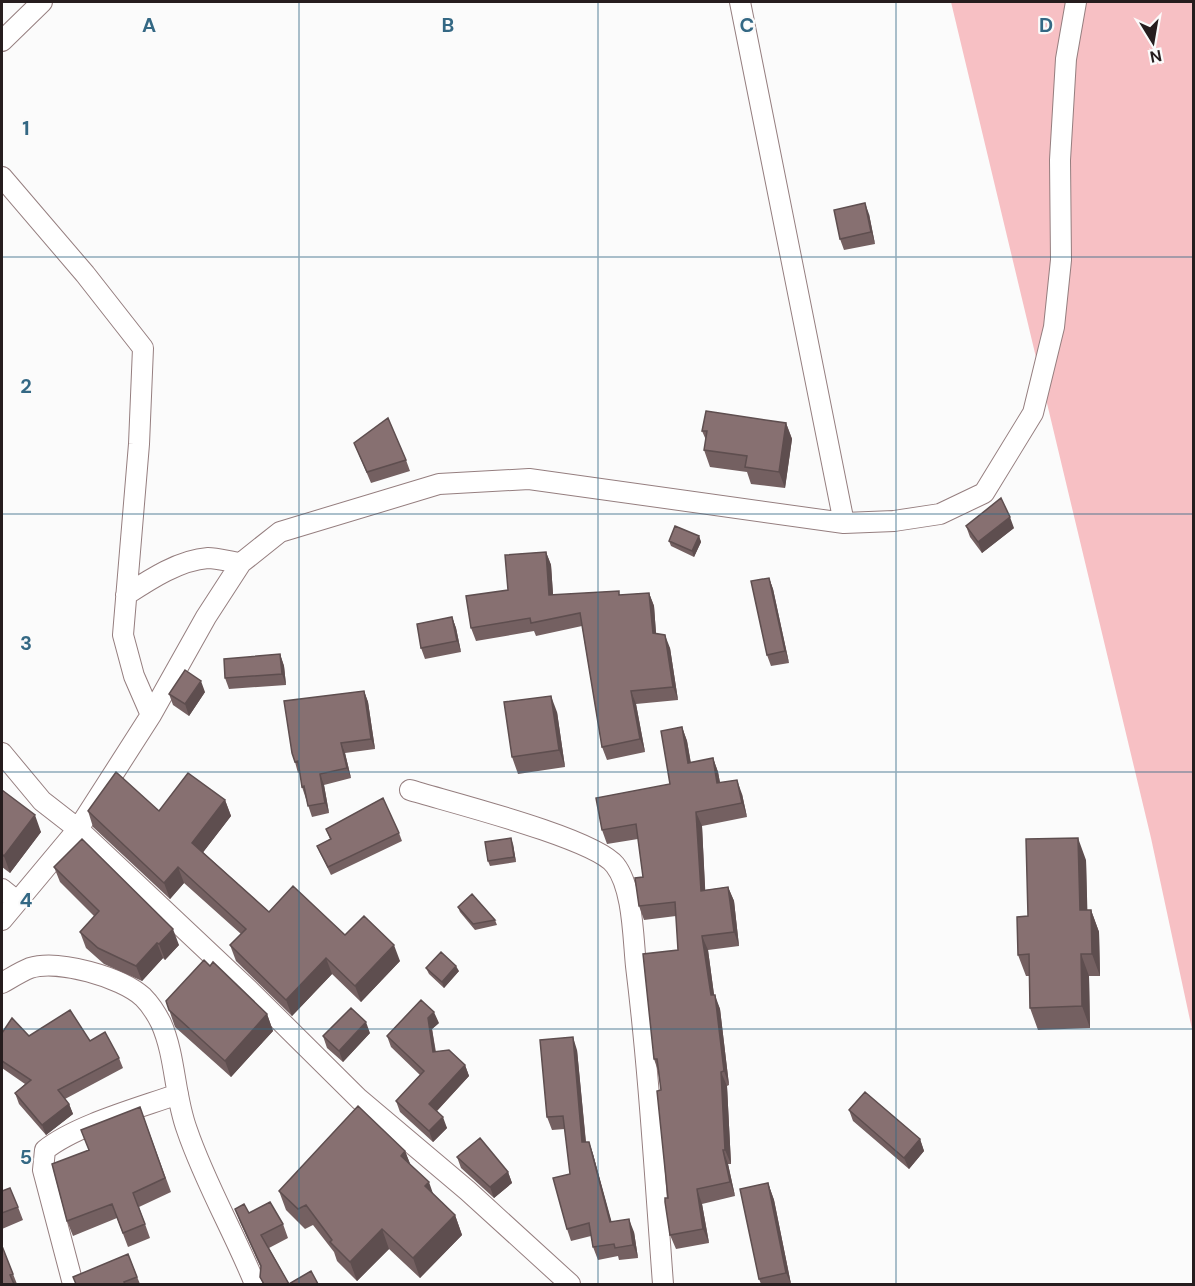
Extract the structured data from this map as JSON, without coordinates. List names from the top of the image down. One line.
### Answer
{"north":"bottom","grid":{"columns":["A","B","C","D"],"rows":["1","2","3","4","5"]}}
